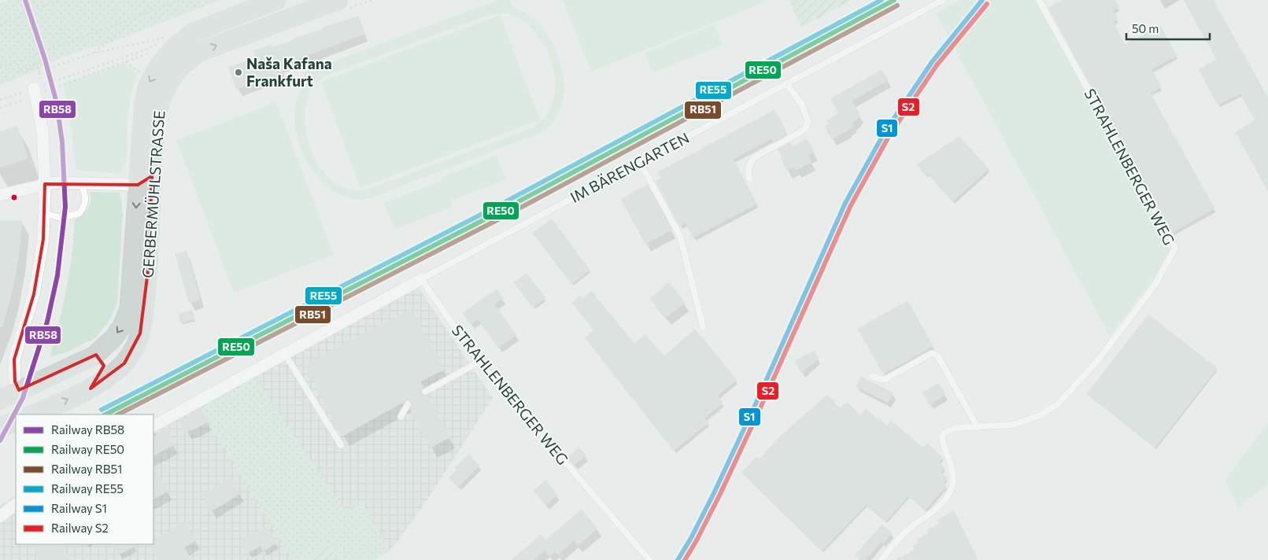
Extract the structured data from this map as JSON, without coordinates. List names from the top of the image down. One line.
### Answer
{"streets":{"main road":["GERBERMÜHLSTRASSE"],"lane":["STRAHLENBERGER WEG","IM BÄRENGARTEN"]},"crossings":[["STRAHLENBERGER WEG","IM BÄRENGARTEN"]],"places":["Naša Kafana Frankfurt"],"lines":["rail line RB58","rail line RE50","rail line RE55","rail line S1","rail line S2","rail line RB51"],"legend":["Railway RB58","Railway RE50","Railway RB51","Railway RE55","Railway S1","Railway S2"],"scale_bar":"50 m"}
